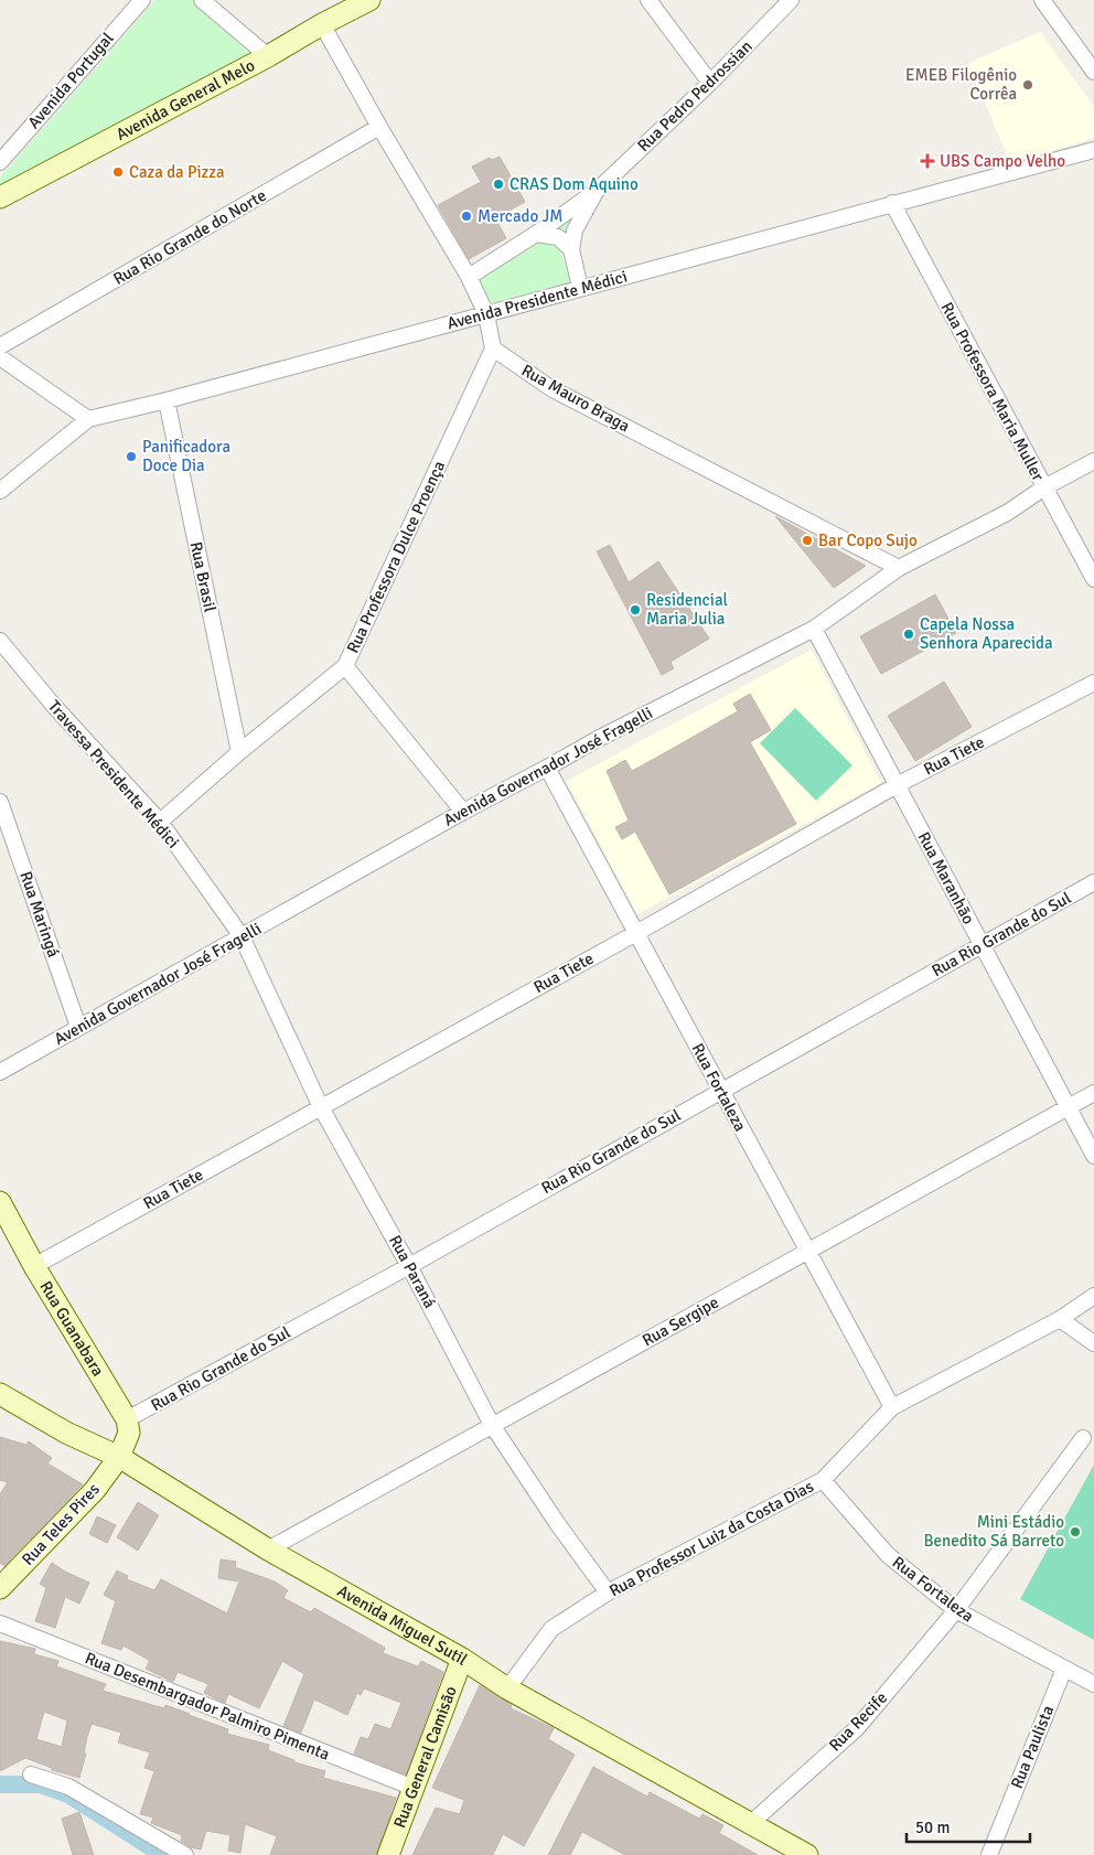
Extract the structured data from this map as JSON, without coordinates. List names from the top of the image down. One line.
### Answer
{"streets":{"main road":["Avenida General Melo","Rua Guanabara","Rua Teles Pires","Avenida Miguel Sutil","Rua General Camisão"],"street":["Avenida Portugal","Rua Pedro Pedrossian","Rua Rio Grande do Norte","Avenida Presidente Médici","Rua Professora Maria Muller","Rua Mauro Braga","Rua Professora Dulce Proença","Rua Brasil","Rua Tiete","Avenida Governador José Fragelli","Travessa Presidente Médici","Rua Maranhão","Rua Maringá","Rua Rio Grande do Sul","Rua Fortaleza","Rua Paraná","Rua Sergipe","Rua Professor Luiz da Costa Dias","Rua Desembargador Palmiro Pimenta","Rua Recife","Rua Paulista"]},"crossings":[["Rua Pedro Pedrossian","Avenida Presidente Médici"],["Avenida Presidente Médici","Rua Professora Maria Muller"],["Avenida Presidente Médici","Rua Brasil"],["Rua Professora Maria Muller","Avenida Governador José Fragelli"],["Rua Mauro Braga","Rua Professora Dulce Proença"],["Rua Mauro Braga","Avenida Governador José Fragelli"],["Rua Professora Dulce Proença","Rua Brasil"],["Rua Professora Dulce Proença","Travessa Presidente Médici"],["Rua Tiete","Rua Maranhão"],["Rua Tiete","Rua Fortaleza"],["Rua Tiete","Rua Paraná"],["Rua Tiete","Rua Guanabara"],["Avenida Governador José Fragelli","Travessa Presidente Médici"],["Avenida Governador José Fragelli","Rua Maranhão"],["Avenida Governador José Fragelli","Rua Maringá"],["Avenida Governador José Fragelli","Rua Fortaleza"],["Avenida Governador José Fragelli","Rua Paraná"],["Travessa Presidente Médici","Rua Paraná"],["Rua Maranhão","Rua Rio Grande do Sul"],["Rua Maranhão","Rua Sergipe"],["Rua Rio Grande do Sul","Rua Fortaleza"],["Rua Rio Grande do Sul","Rua Paraná"],["Rua Rio Grande do Sul","Rua Guanabara"],["Rua Fortaleza","Rua Sergipe"],["Rua Fortaleza","Rua Professor Luiz da Costa Dias"],["Rua Fortaleza","Rua Recife"],["Rua Fortaleza","Rua Paulista"],["Rua Paraná","Rua Sergipe"],["Rua Paraná","Rua Professor Luiz da Costa Dias"],["Rua Sergipe","Avenida Miguel Sutil"],["Rua Guanabara","Avenida Miguel Sutil"],["Rua Teles Pires","Avenida Miguel Sutil"],["Rua Professor Luiz da Costa Dias","Avenida Miguel Sutil"],["Avenida Miguel Sutil","Rua Recife"],["Avenida Miguel Sutil","Rua General Camisão"],["Rua Desembargador Palmiro Pimenta","Rua General Camisão"]],"places":{"other":["EMEB Filogênio Corrêa","Caza da Pizza","CRAS Dom Aquino","Mercado JM","Panificadora Doce Dia","Bar Copo Sujo","Residencial Maria Julia","Capela Nossa Senhora Aparecida","Mini Estádio Benedito Sá Barreto"],"health":["UBS Campo Velho"]},"scale_bar":"50 m"}
